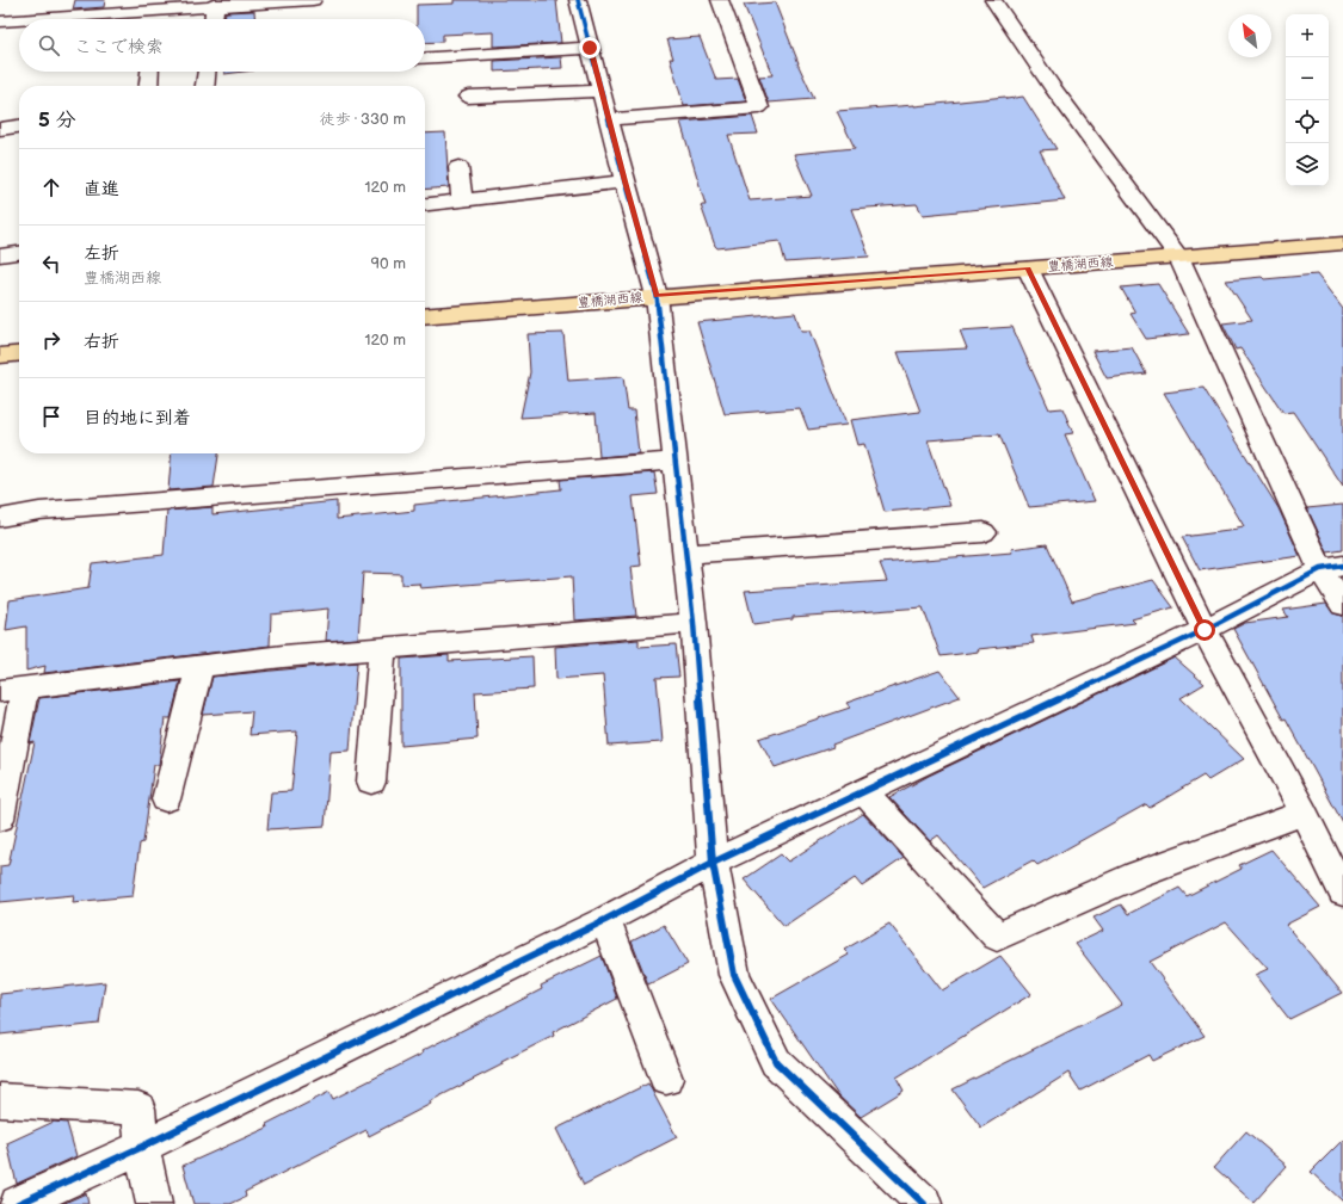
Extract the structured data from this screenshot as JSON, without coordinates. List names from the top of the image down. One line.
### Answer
{"streets":{"main road":["豊橋湖西線"]},"north":"top left","page":{"map_buttons":["+","−"],"search":"ここで検索","heading":["5 分","徒歩 · 330 m"],"list":[["直進","120 m"],["左折","豊橋湖西線","90 m"],["右折","120 m"],"目的地に到着"]}}
